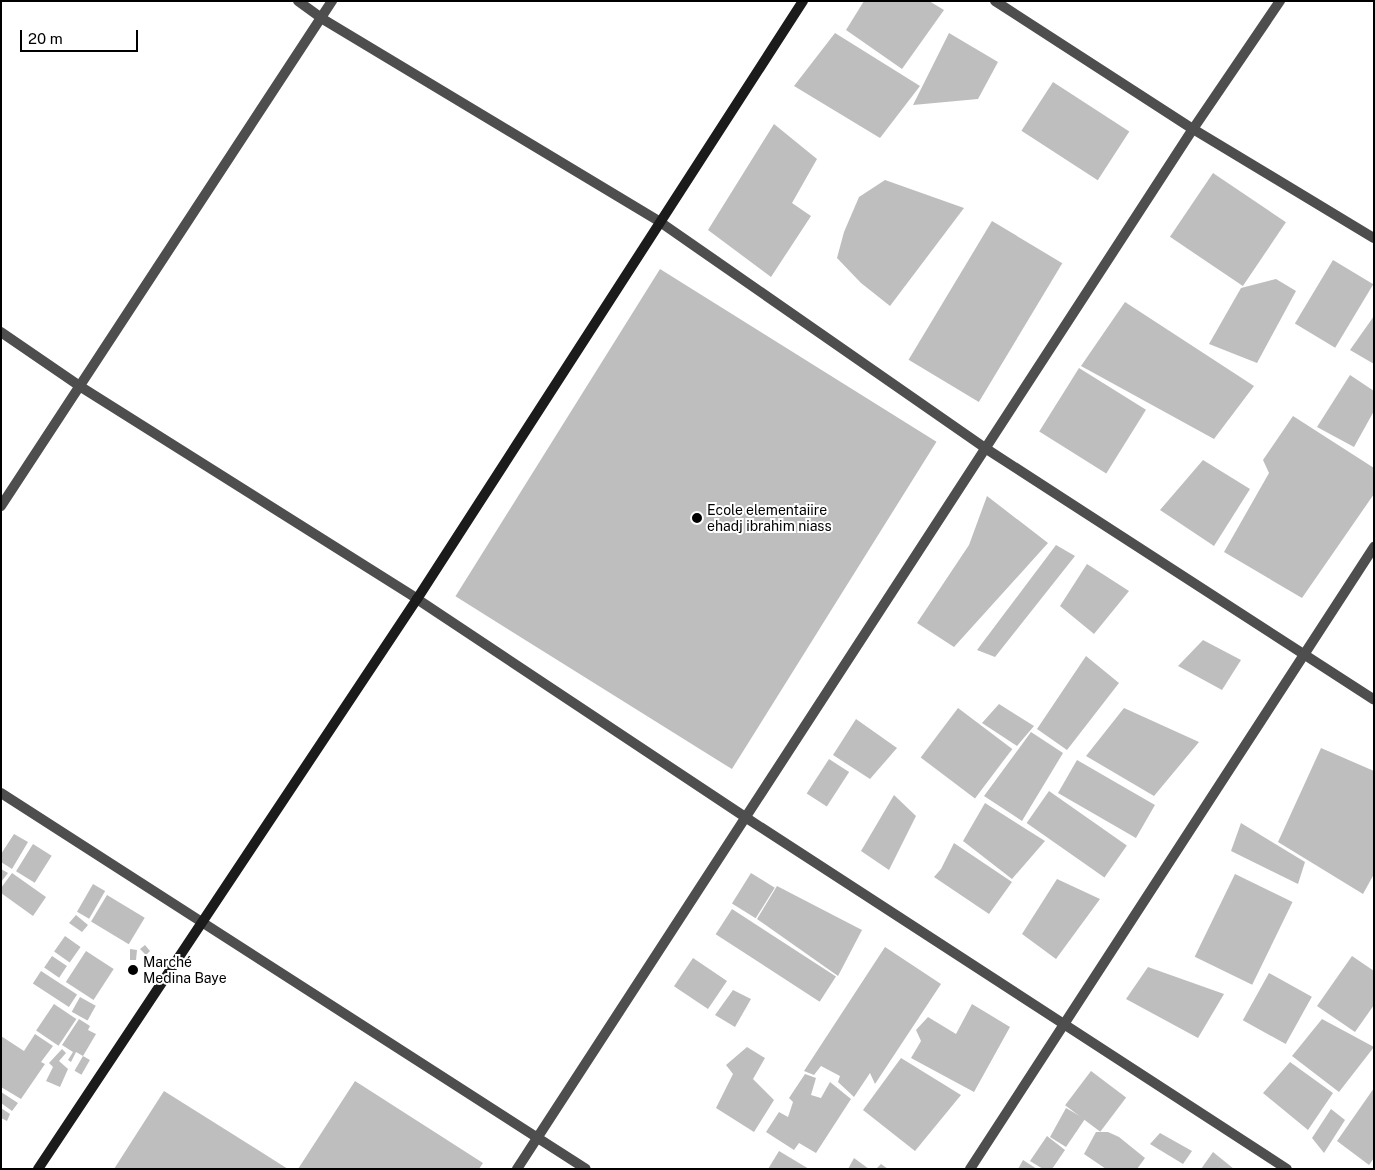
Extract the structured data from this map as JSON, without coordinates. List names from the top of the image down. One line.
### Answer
{"places":["Ecole elementaiire ehadj ibrahim niass","Marché Medina Baye"],"scale_bar":"20 m"}
